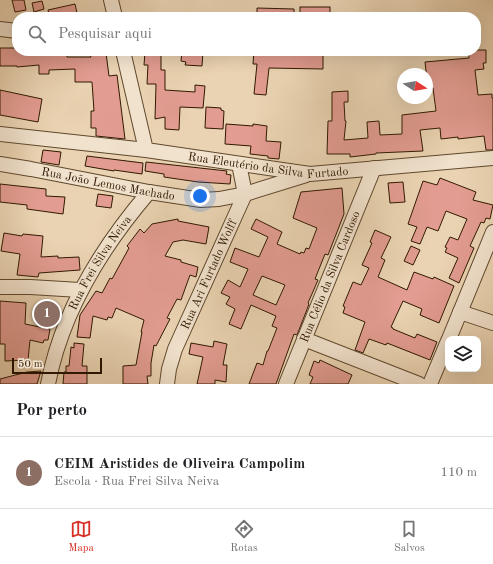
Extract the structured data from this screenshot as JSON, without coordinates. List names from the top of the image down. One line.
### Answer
{"streets":{"street":["Rua Eleutério da Silva Furtado","Rua João Lemos Machado","Rua Frei Silva Neiva","Rua Ari Furtado Wolff","Rua Célio da Silva Cardoso"]},"crossings":[["Rua Eleutério da Silva Furtado","Rua João Lemos Machado"],["Rua Eleutério da Silva Furtado","Rua Célio da Silva Cardoso"],["Rua João Lemos Machado","Rua Frei Silva Neiva"],["Rua João Lemos Machado","Rua Ari Furtado Wolff"]],"scale_bar":"50 m","north":"right","page":{"search":"Pesquisar aqui","pins":"1","scale":"50 m","heading":"Por perto","list":[{"mark":"1","name":"CEIM Aristides de Oliveira Campolim","note":"Escola · Rua Frei Silva Neiva","value":"110 m"}],"nav":["Mapa","Rotas","Salvos"]}}
